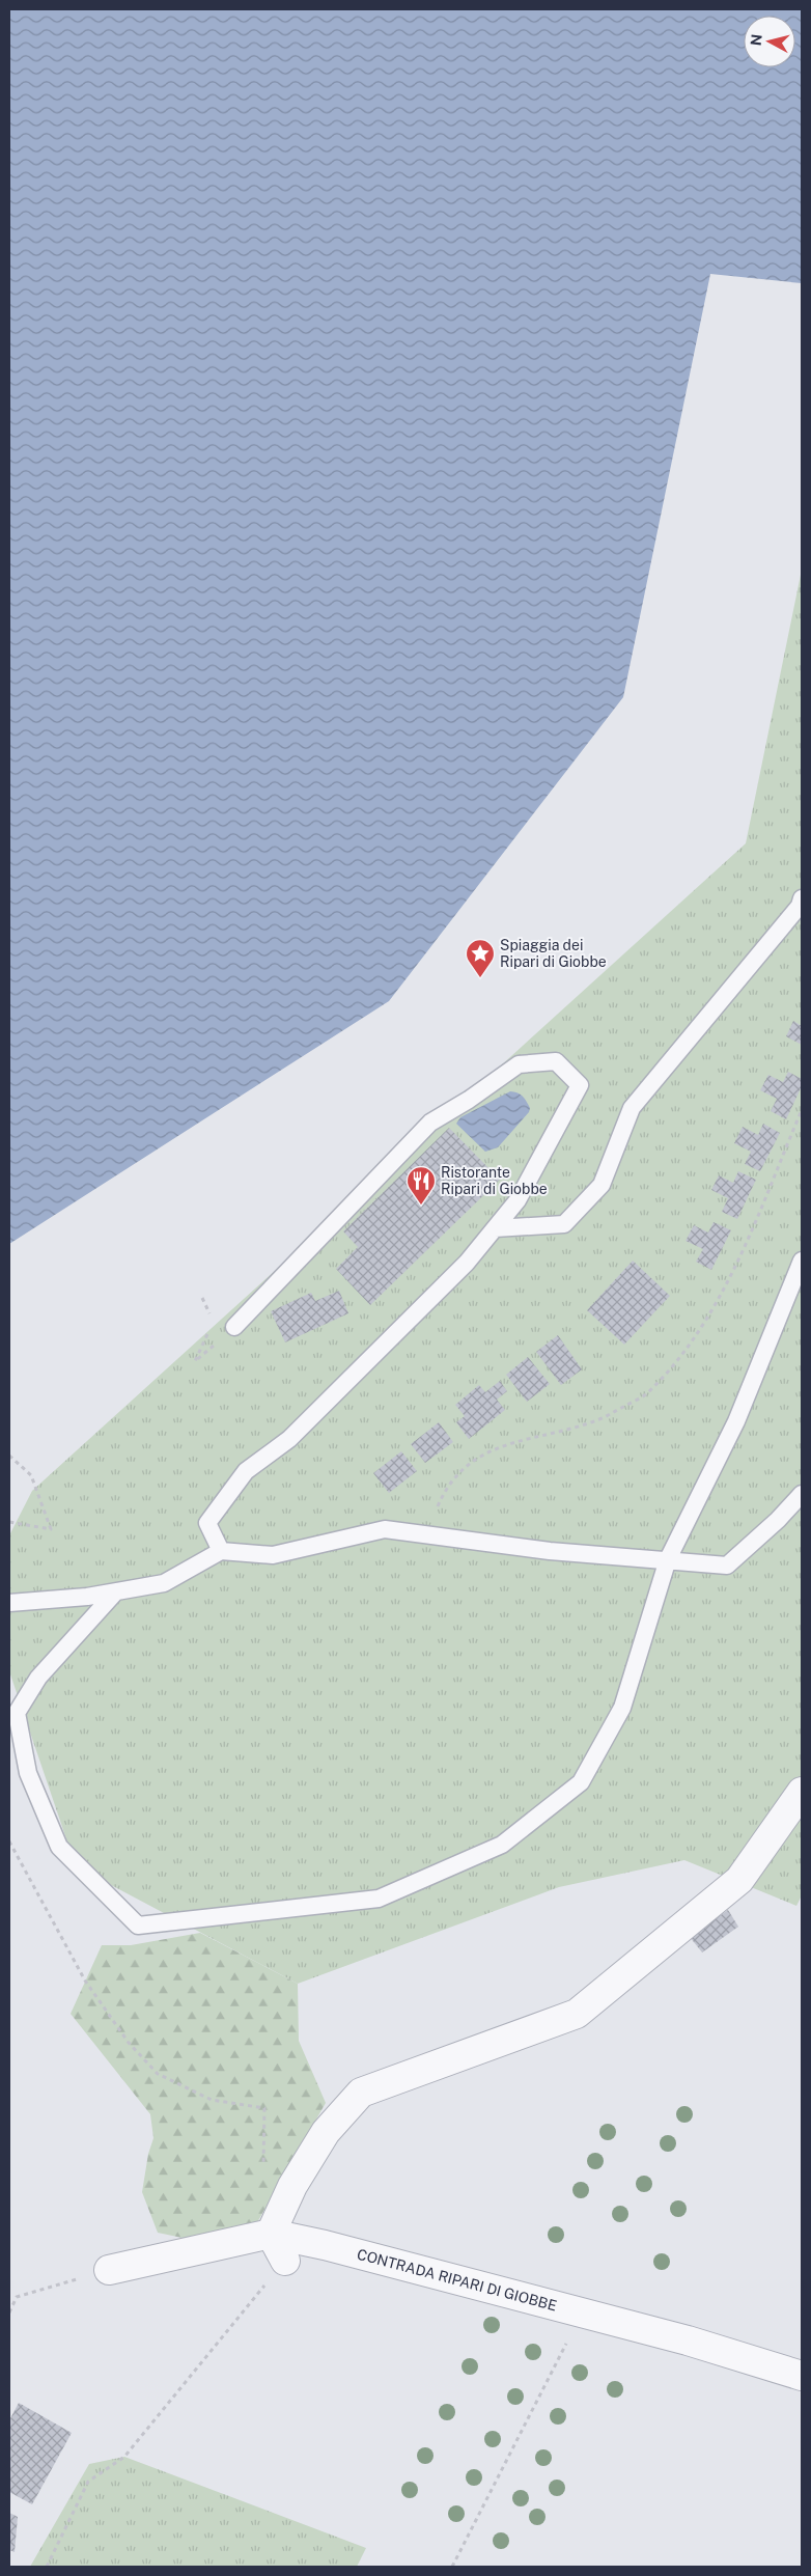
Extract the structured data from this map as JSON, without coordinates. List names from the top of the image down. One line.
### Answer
{"streets":{"street":["CONTRADA RIPARI DI GIOBBE"]},"places":{"place":["Spiaggia dei Ripari di Giobbe"],"restaurant":["Ristorante Ripari di Giobbe"]},"north":"left"}
